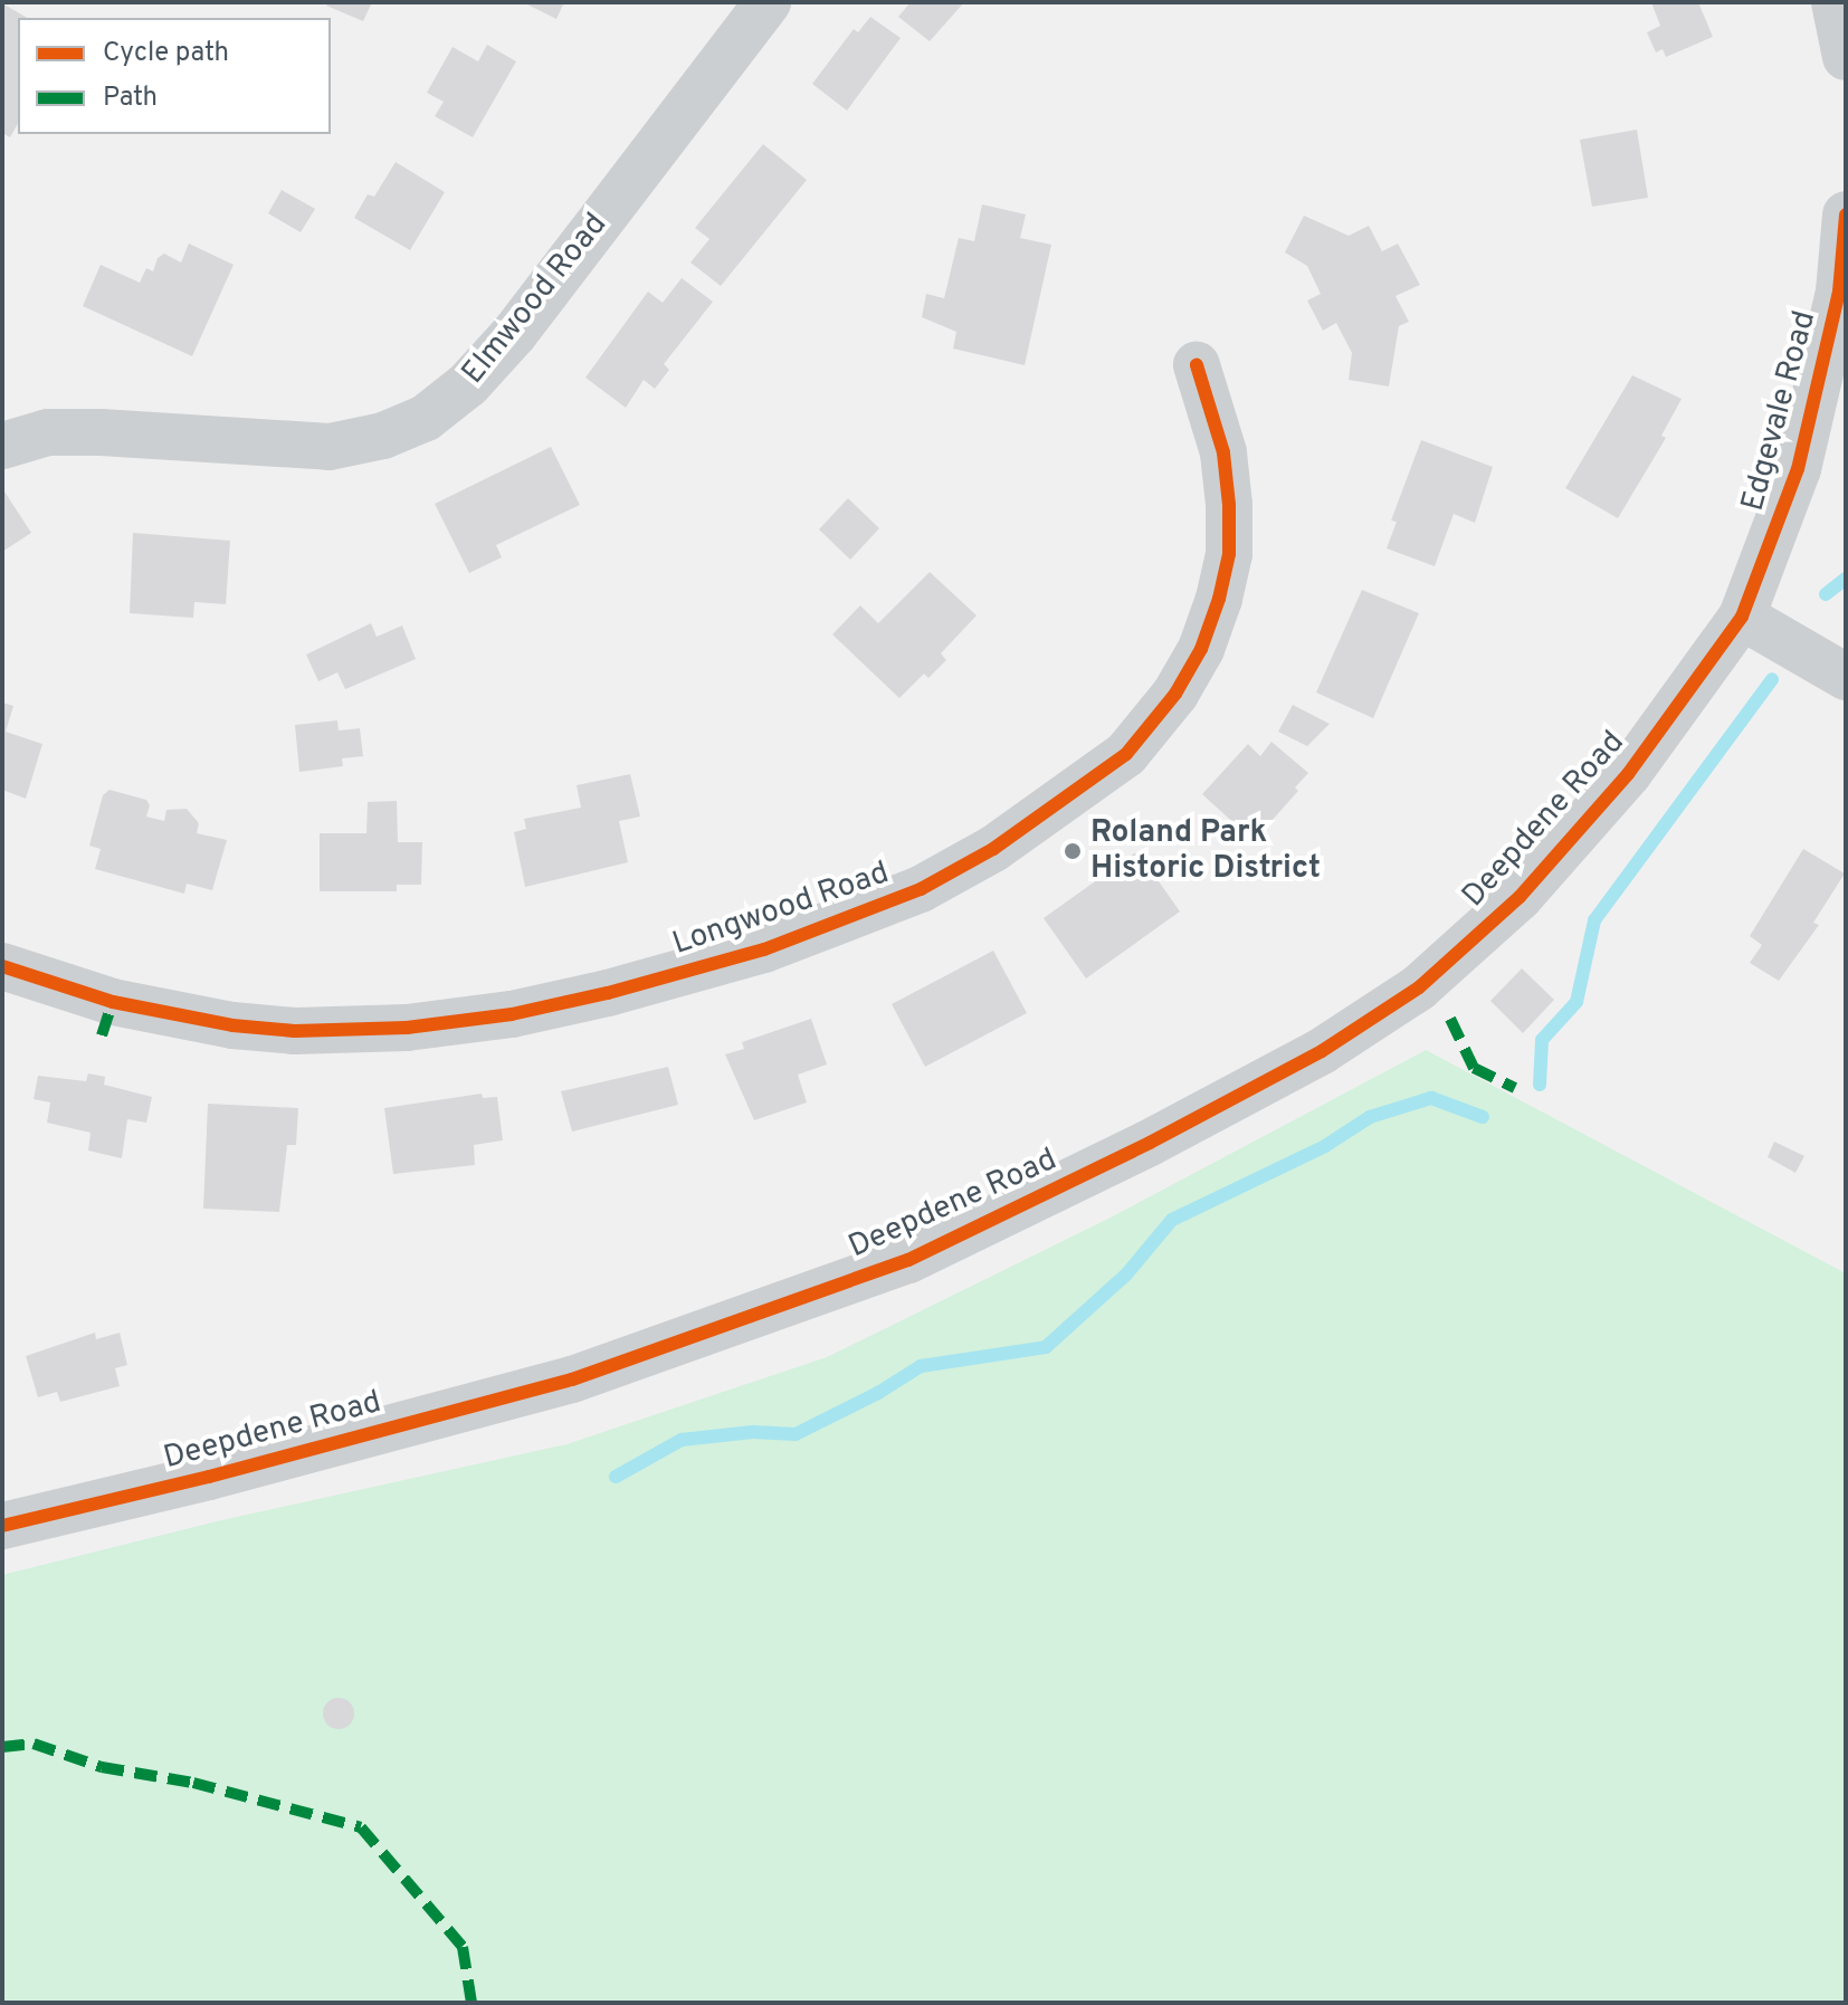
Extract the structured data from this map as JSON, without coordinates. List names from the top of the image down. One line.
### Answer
{"streets":{"street":["Elmwood Road","Edgevale Road","Deepdene Road","Longwood Road"]},"crossings":[["Edgevale Road","Deepdene Road"]],"places":["Roland Park Historic District"],"legend":["Cycle path","Path"]}
